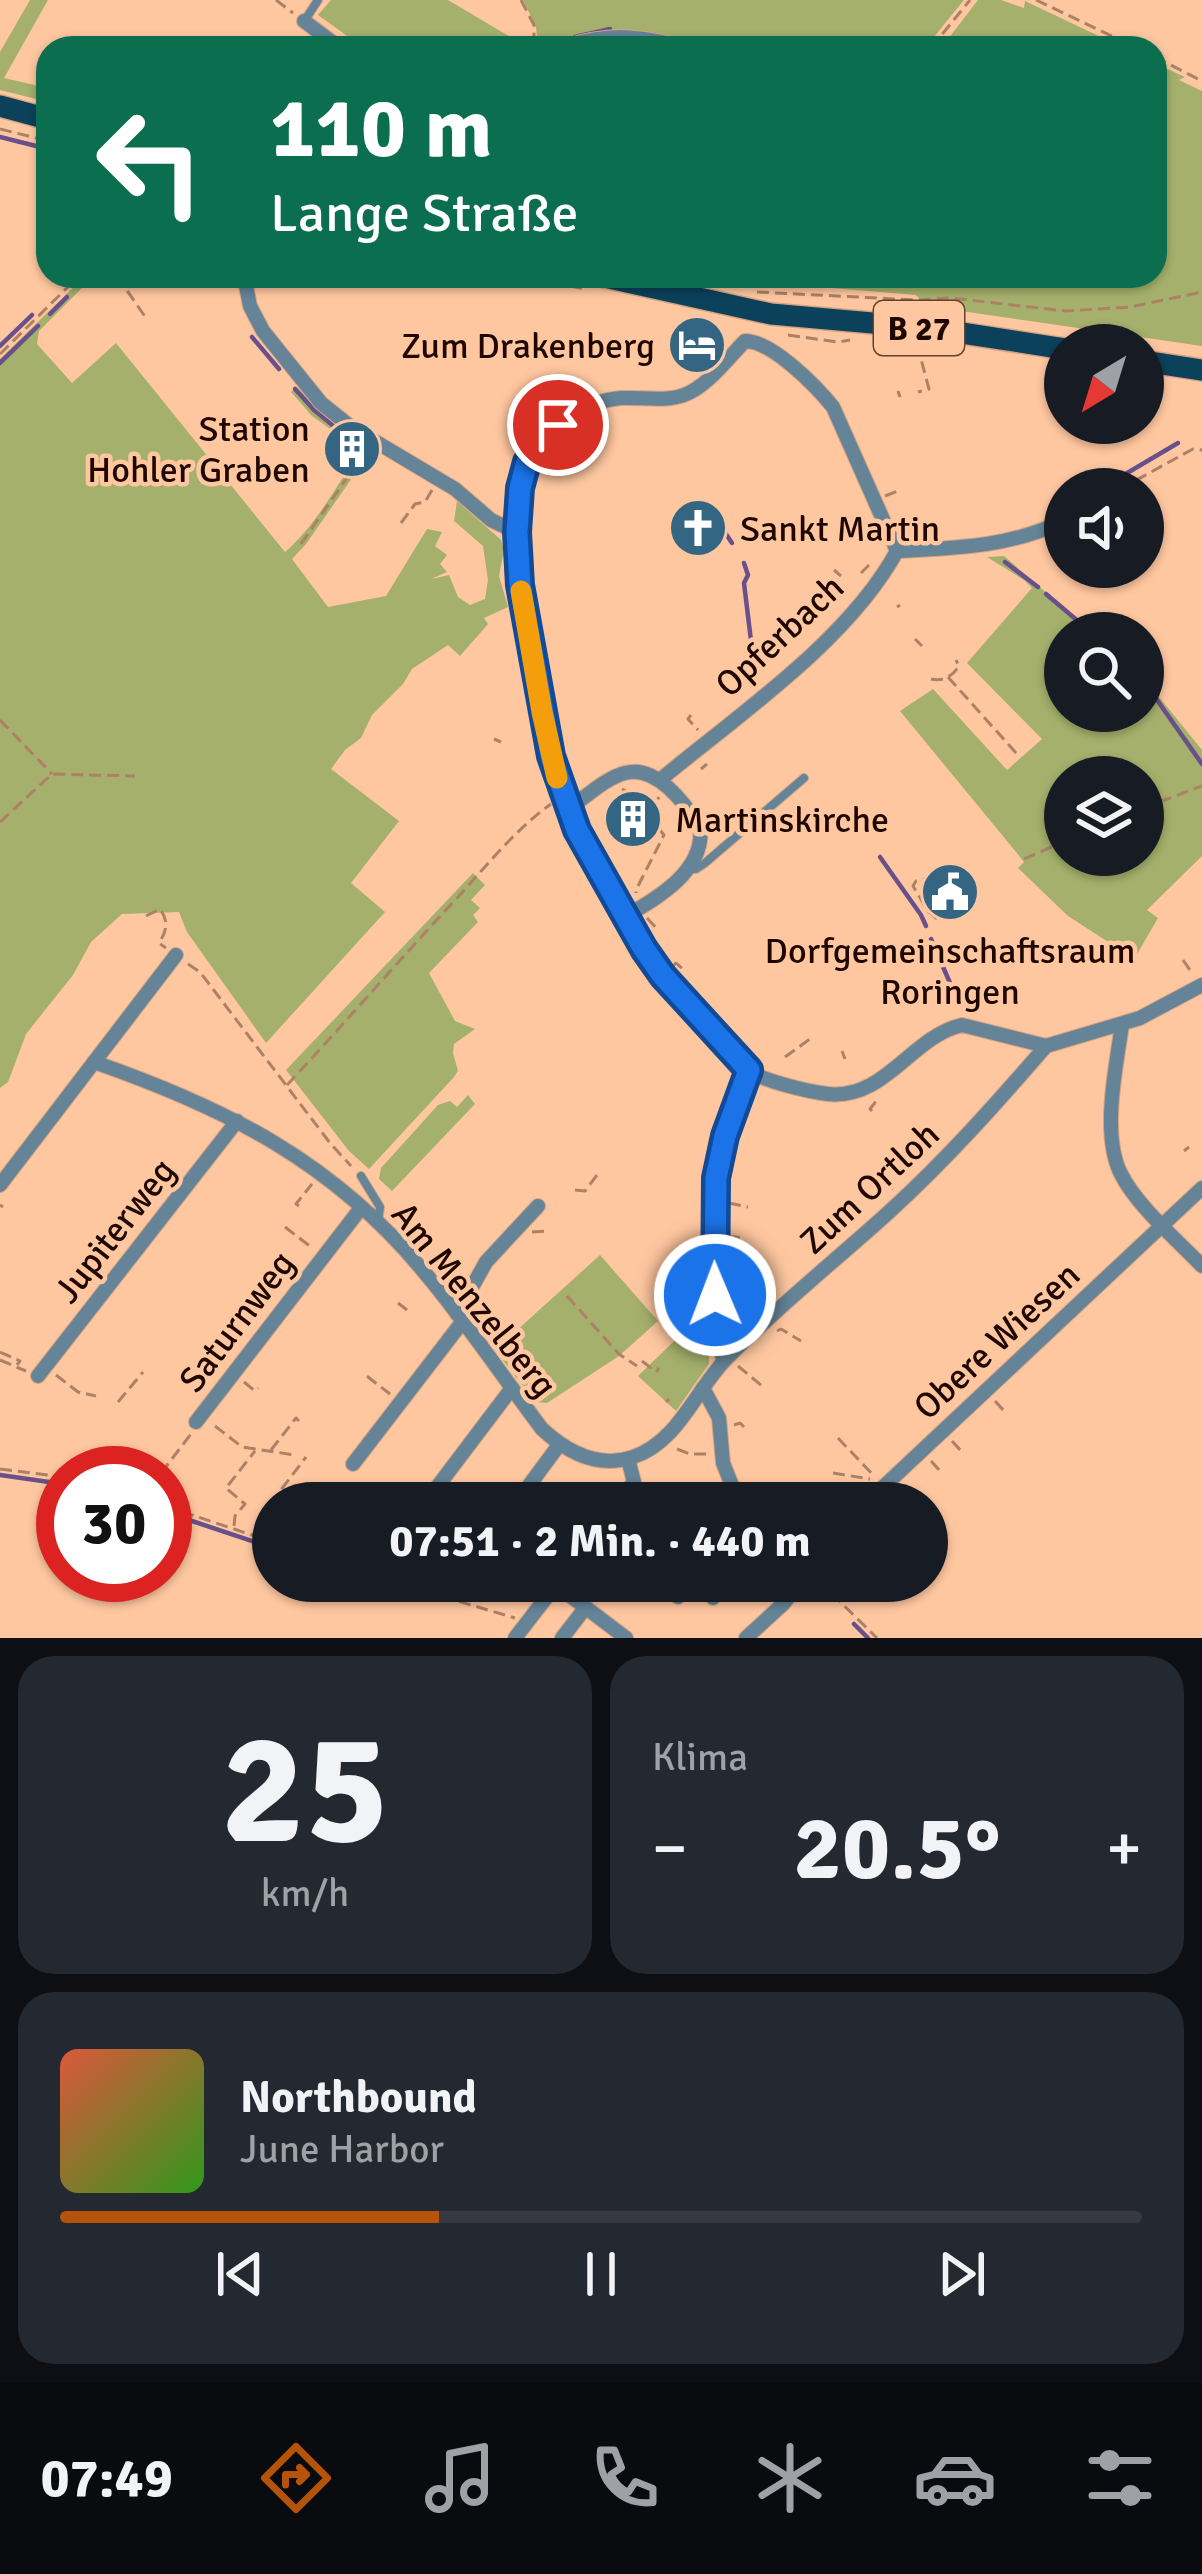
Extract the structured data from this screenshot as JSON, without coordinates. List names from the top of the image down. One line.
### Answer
{"streets":{"main road":["B 27"],"street":["Opferbach","Zum Ortloh","Jupiterweg","Am Menzelberg","Saturnweg","Obere Wiesen"]},"crossings":[["Jupiterweg","Am Menzelberg"],["Am Menzelberg","Saturnweg"]],"places":{"hotel":["Zum Drakenberg"],"building":["Station Hohler Graben","Martinskirche"],"church":["Sankt Martin"],"public building":["Dorfgemeinschaftsraum Roringen"]},"north":"bottom left","page":{"turn":["110 m","Lange Straße"],"limit":"30","trip":"07:51 · 2 Min. · 440 m","tile":[["25","km/h"],"Klima"],"heat":["−","20.5°","+"],"song":["Northbound","June Harbor"],"tabs":"07:49"}}
